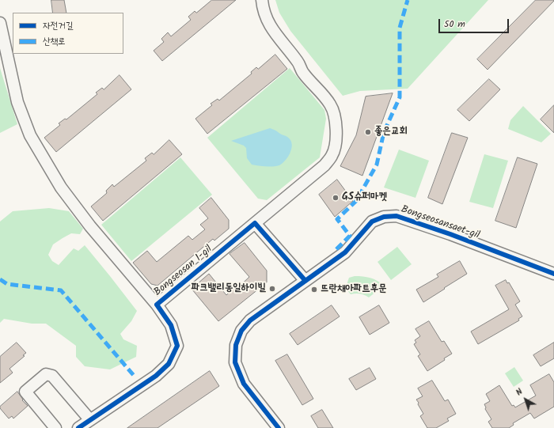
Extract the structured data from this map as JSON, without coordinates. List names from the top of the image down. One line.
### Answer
{"streets":{"street":["Bongseosansaet-gil","Bongseosan 1-gil"]},"places":["좋은교회","GS슈퍼마켓","파크밸리동일하이빌","뜨란채아파트후문"],"legend":["자전거길","산책로"],"scale_bar":"50 m","north":"top left"}
